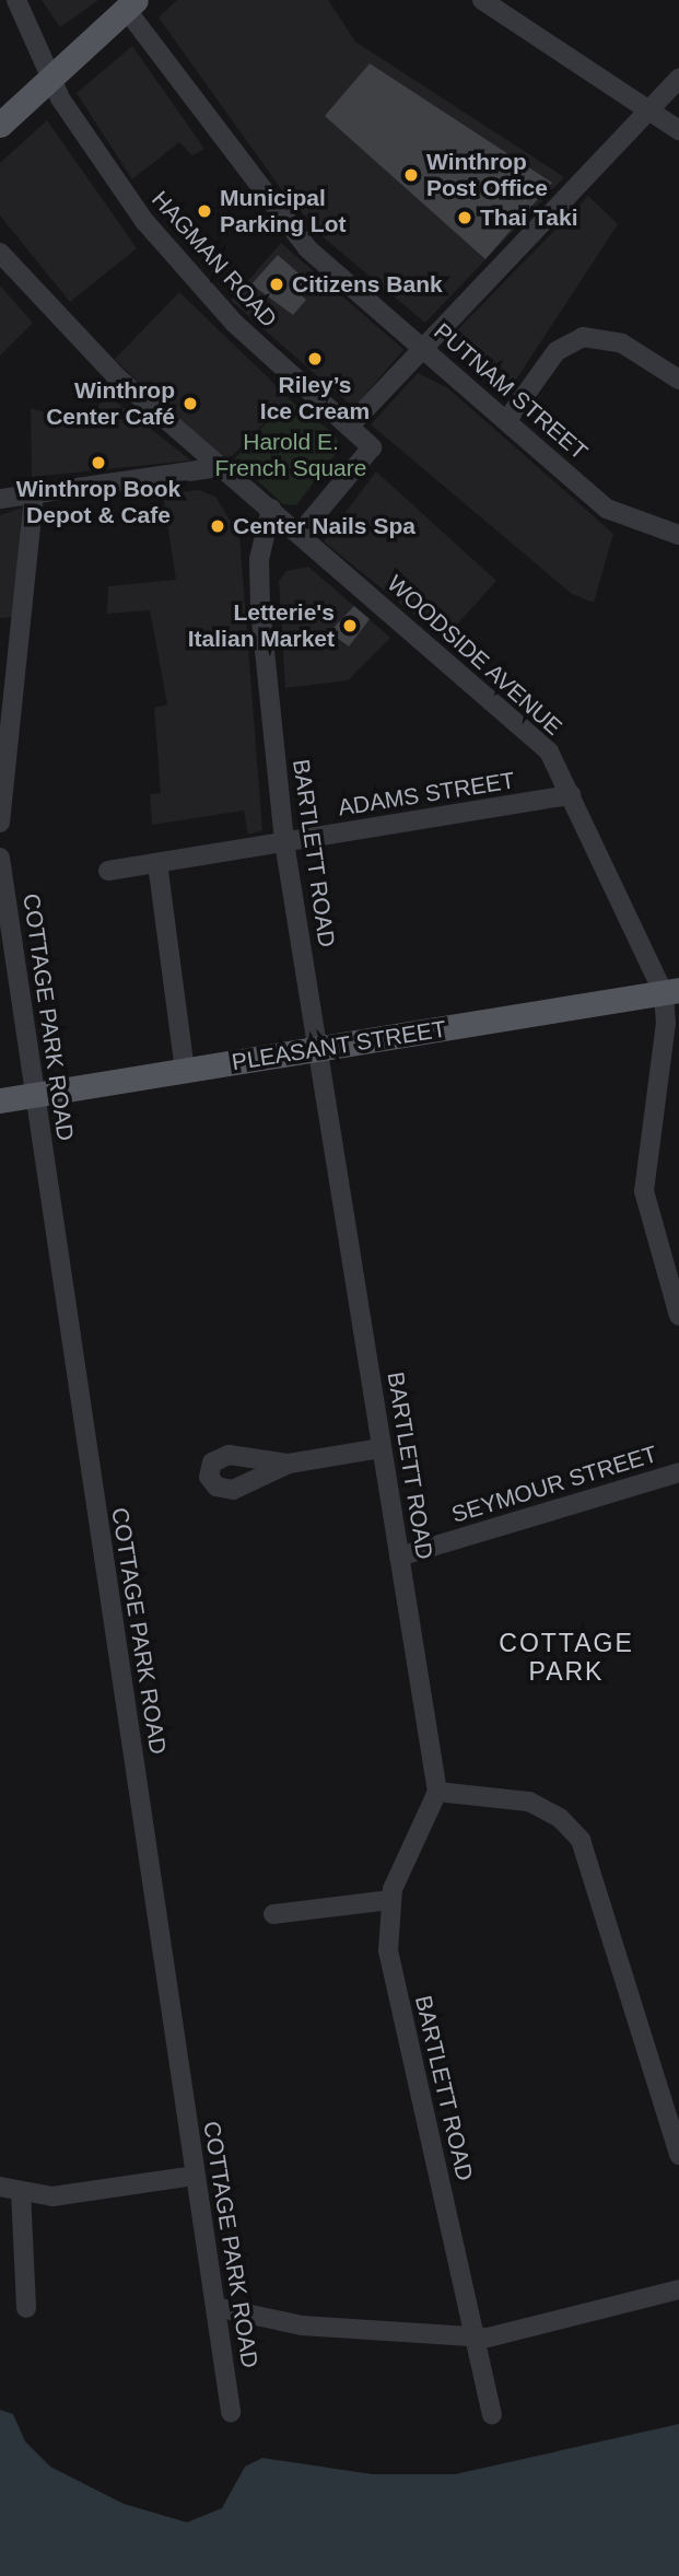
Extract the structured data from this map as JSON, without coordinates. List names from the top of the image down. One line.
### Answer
{"streets":{"main road":["PLEASANT STREET"],"street":["HAGMAN ROAD","PUTNAM STREET","WOODSIDE AVENUE","ADAMS STREET","BARTLETT ROAD","COTTAGE PARK ROAD","SEYMOUR STREET"]},"crossings":[["HAGMAN ROAD","WOODSIDE AVENUE"],["WOODSIDE AVENUE","ADAMS STREET"],["WOODSIDE AVENUE","BARTLETT ROAD"],["WOODSIDE AVENUE","PLEASANT STREET"],["ADAMS STREET","BARTLETT ROAD"],["BARTLETT ROAD","PLEASANT STREET"],["BARTLETT ROAD","SEYMOUR STREET"],["COTTAGE PARK ROAD","PLEASANT STREET"]],"districts":["COTTAGE PARK"],"parks":["Harold E. French Square"],"places":["Winthrop Post Office","Municipal Parking Lot","Thai Taki","Citizens Bank","Riley’s Ice Cream","Winthrop Center Café","Winthrop Book Depot & Cafe","Center Nails Spa","Letterie's Italian Market"]}
